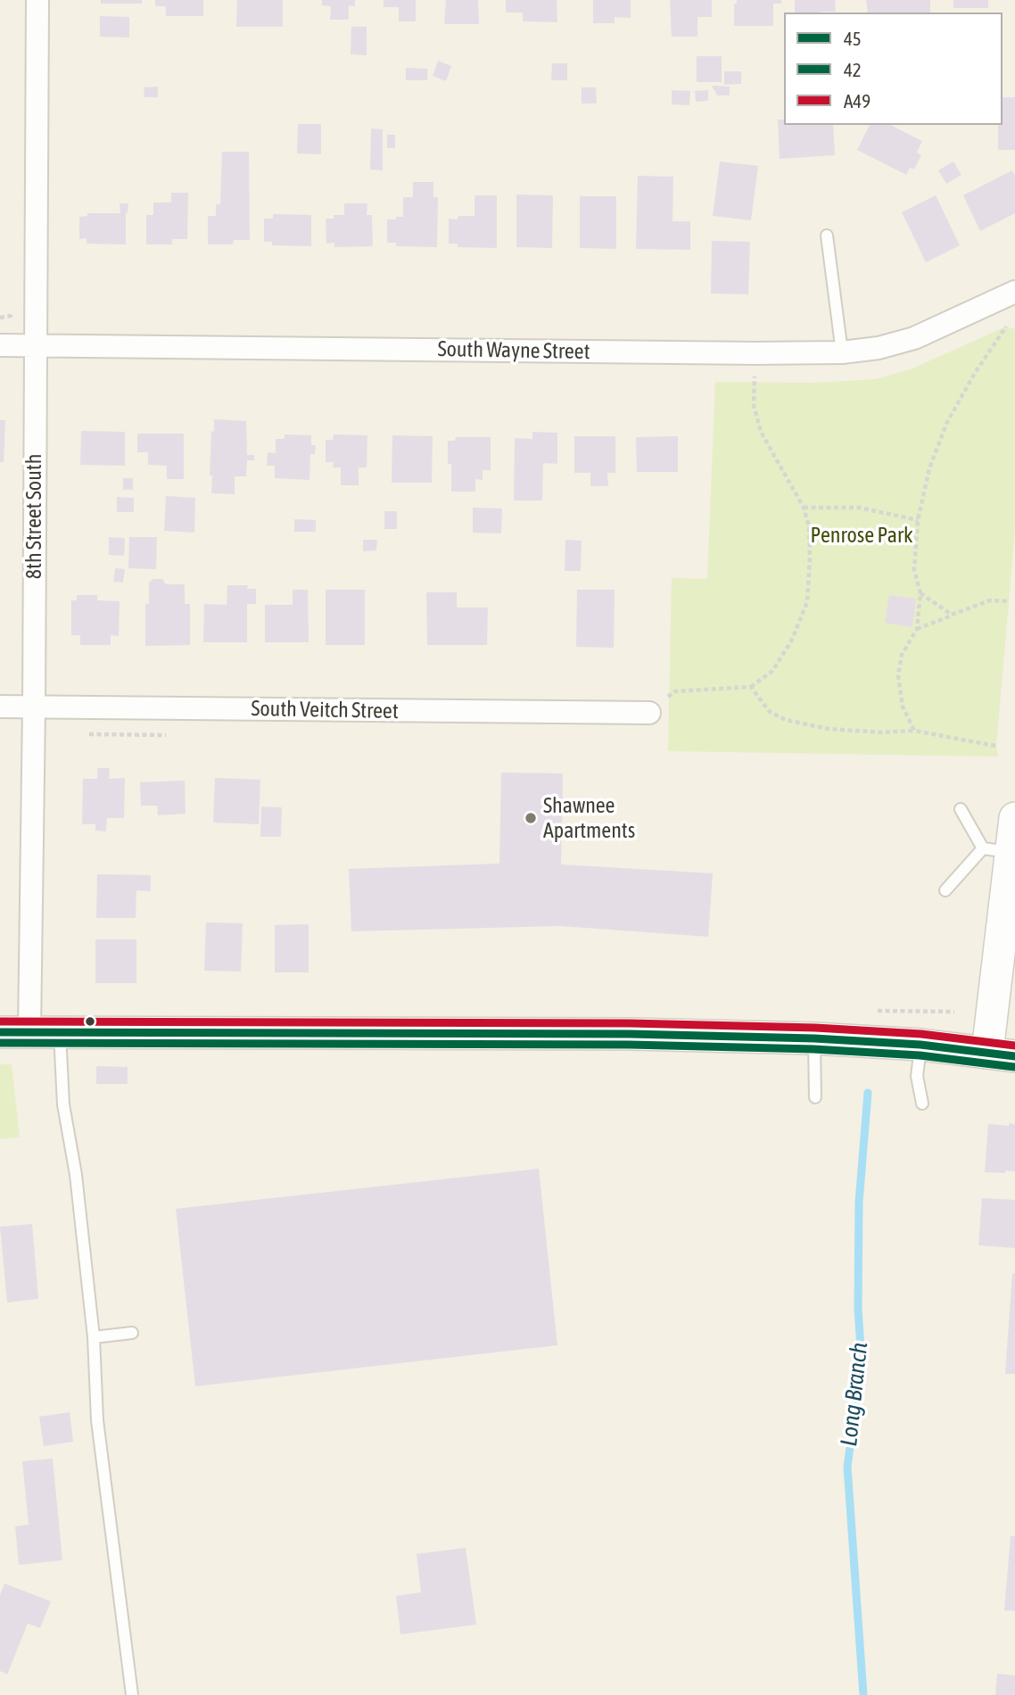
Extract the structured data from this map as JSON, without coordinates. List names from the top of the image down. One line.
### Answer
{"streets":{"street":["South Wayne Street","8th Street South","South Veitch Street"]},"crossings":[["South Wayne Street","8th Street South"],["8th Street South","South Veitch Street"]],"water":["Long Branch"],"parks":["Penrose Park"],"places":["Shawnee Apartments"],"lines":["transit line A49","transit line 45","transit line 42"],"legend":["45","42","A49"]}
